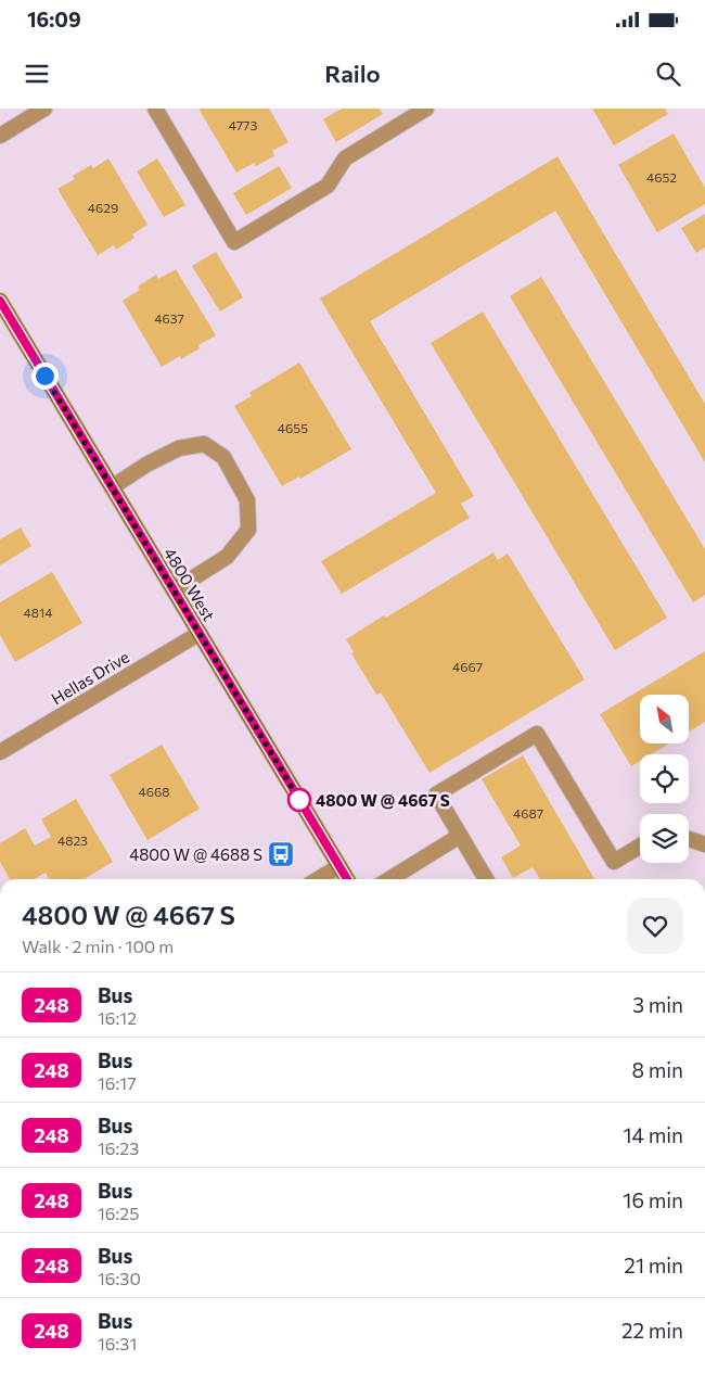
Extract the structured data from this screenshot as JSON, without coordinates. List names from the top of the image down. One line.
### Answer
{"streets":{"main road":["4800 West"],"street":["Hellas Drive"]},"crossings":[["4800 West","Hellas Drive"]],"places":{"other":["4800 W @ 4667 S"],"bus stop":["4800 W @ 4688 S"]},"lines":["bus line 248"],"house_numbers":["4773","4652","4629","4637","4655","4814","4667","4668","4687","4823"],"north":"top left","page":{"status":"16:09","header":"Railo","heading":["4800 W @ 4667 S","Walk · 2 min · 100 m"],"list":[{"mark":"248","name":"Bus","note":"16:12","value":"3 min"},{"mark":"248","name":"Bus","note":"16:17","value":"8 min"},{"mark":"248","name":"Bus","note":"16:23","value":"14 min"},{"mark":"248","name":"Bus","note":"16:25","value":"16 min"},{"mark":"248","name":"Bus","note":"16:30","value":"21 min"},{"mark":"248","name":"Bus","note":"16:31","value":"22 min"}]}}
